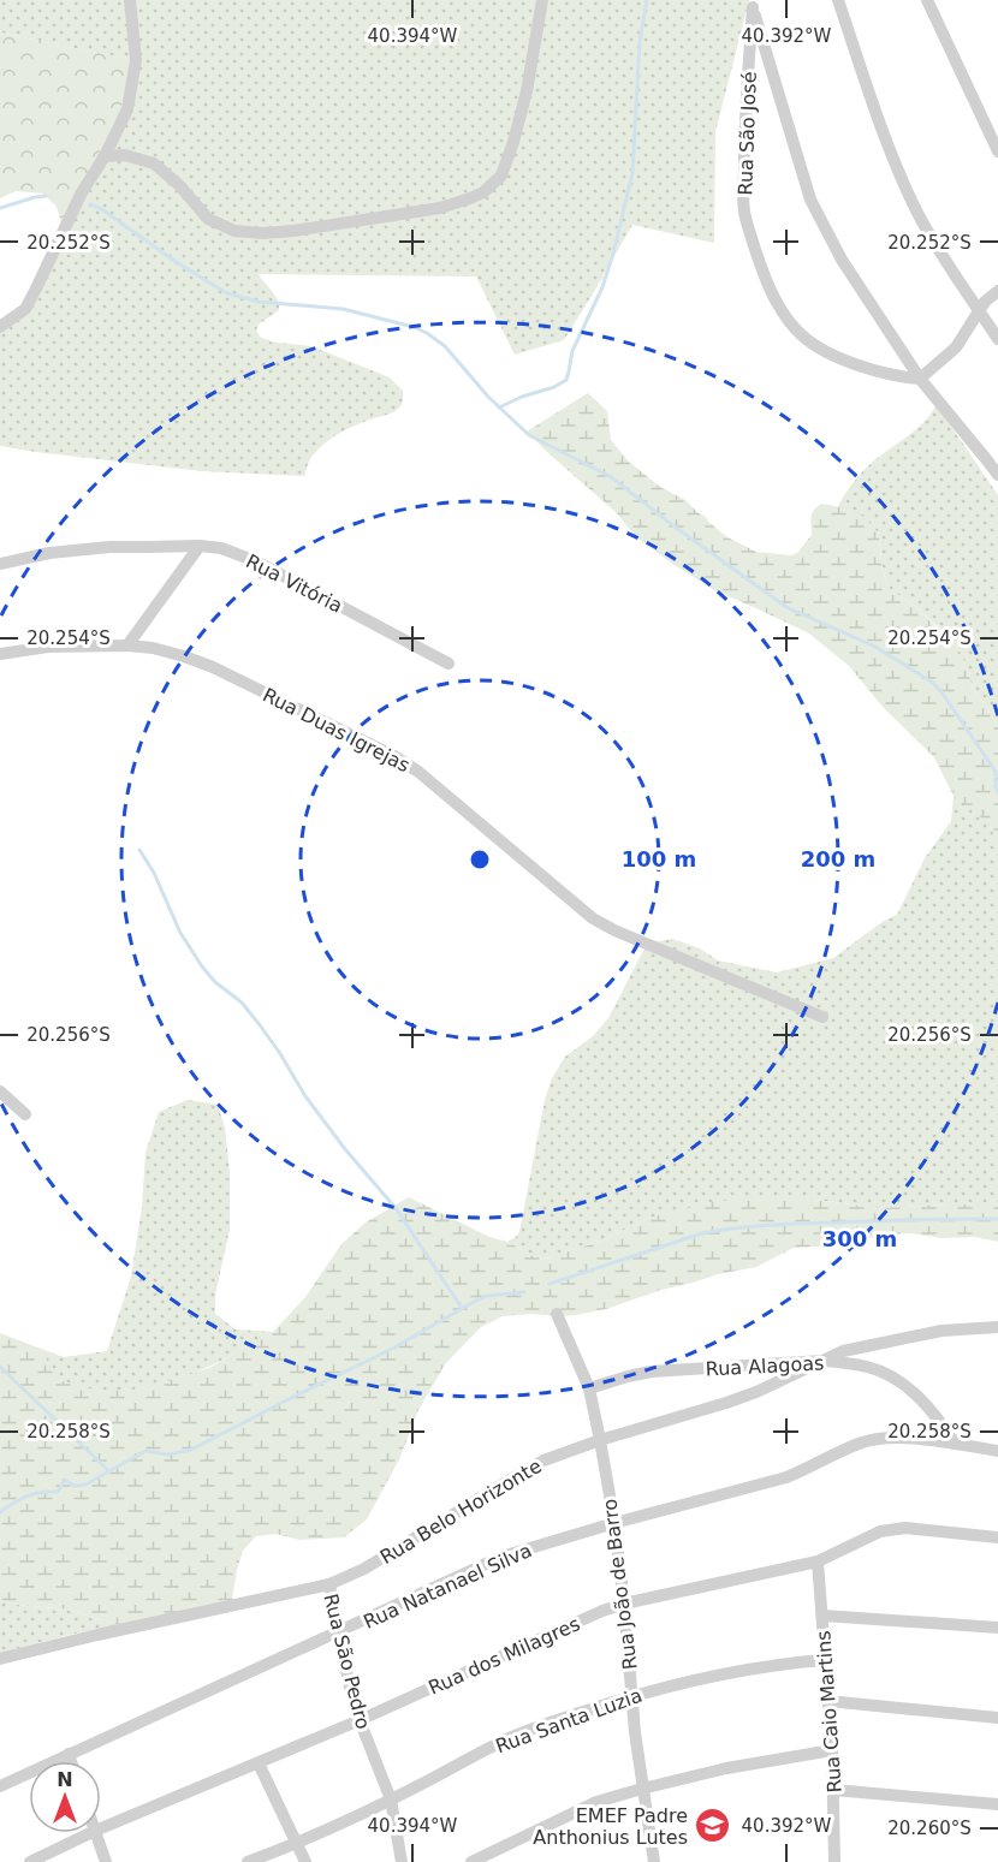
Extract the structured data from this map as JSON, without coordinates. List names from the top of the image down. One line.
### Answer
{"streets":{"street":["Rua São José","Rua Vitória","Rua Duas Igrejas","Rua Alagoas","Rua Belo Horizonte","Rua João de Barro","Rua Natanael Silva","Rua dos Milagres","Rua São Pedro","Rua Caio Martins","Rua Santa Luzia"]},"crossings":[["Rua Alagoas","Rua Belo Horizonte"],["Rua Alagoas","Rua João de Barro"],["Rua Alagoas","Rua Natanael Silva"],["Rua Belo Horizonte","Rua João de Barro"],["Rua Belo Horizonte","Rua São Pedro"],["Rua João de Barro","Rua Natanael Silva"],["Rua João de Barro","Rua dos Milagres"],["Rua João de Barro","Rua Santa Luzia"],["Rua Natanael Silva","Rua São Pedro"],["Rua dos Milagres","Rua São Pedro"],["Rua dos Milagres","Rua Caio Martins"],["Rua São Pedro","Rua Santa Luzia"],["Rua Caio Martins","Rua Santa Luzia"]],"places":{"school or university":["EMEF Padre Anthonius Lutes"]},"north":"top","coordinates":["40.394°W","40.392°W","20.252°S","20.254°S","20.256°S","20.258°S","20.260°S"],"rings":["100 m","200 m","300 m"]}
